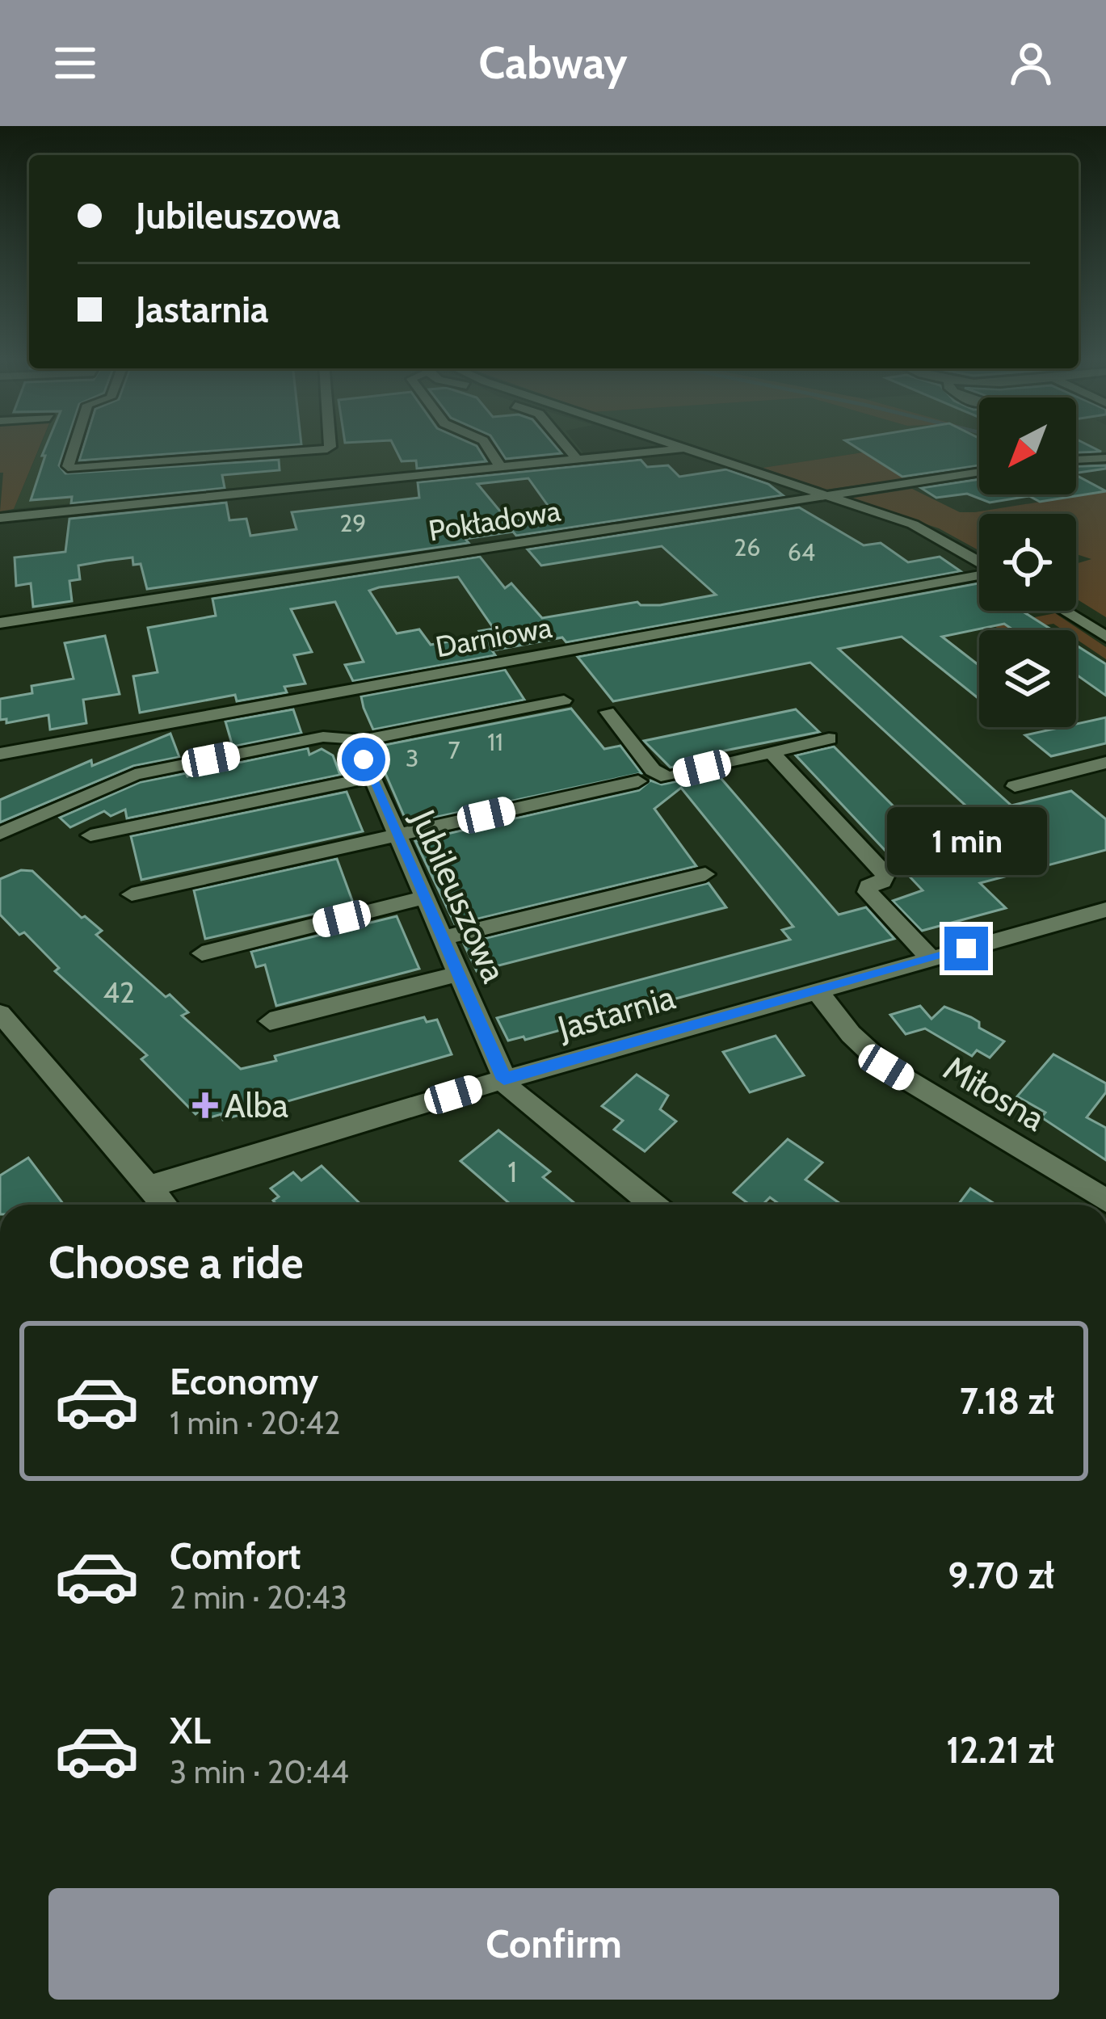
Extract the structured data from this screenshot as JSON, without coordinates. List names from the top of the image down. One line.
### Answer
{"streets":{"street":["Pokładowa","Darniowa","Jubileuszowa","Jastarnia","Miłosna"]},"crossings":[["Jubileuszowa","Jastarnia"],["Jastarnia","Miłosna"]],"places":{"health":["Alba"]},"house_numbers":["29","26","64","11","7","3","42","1"],"north":"bottom left","page":{"header":"Cabway","banner":["Jubileuszowa","Jastarnia"],"bubble":"1 min","heading":"Choose a ride","list":[{"name":"Economy","note":"1 min · 20:42","value":"7.18 zł"},{"name":"Comfort","note":"2 min · 20:43","value":"9.70 zł"},{"name":"XL","note":"3 min · 20:44","value":"12.21 zł"}],"buttons":"Confirm"}}
